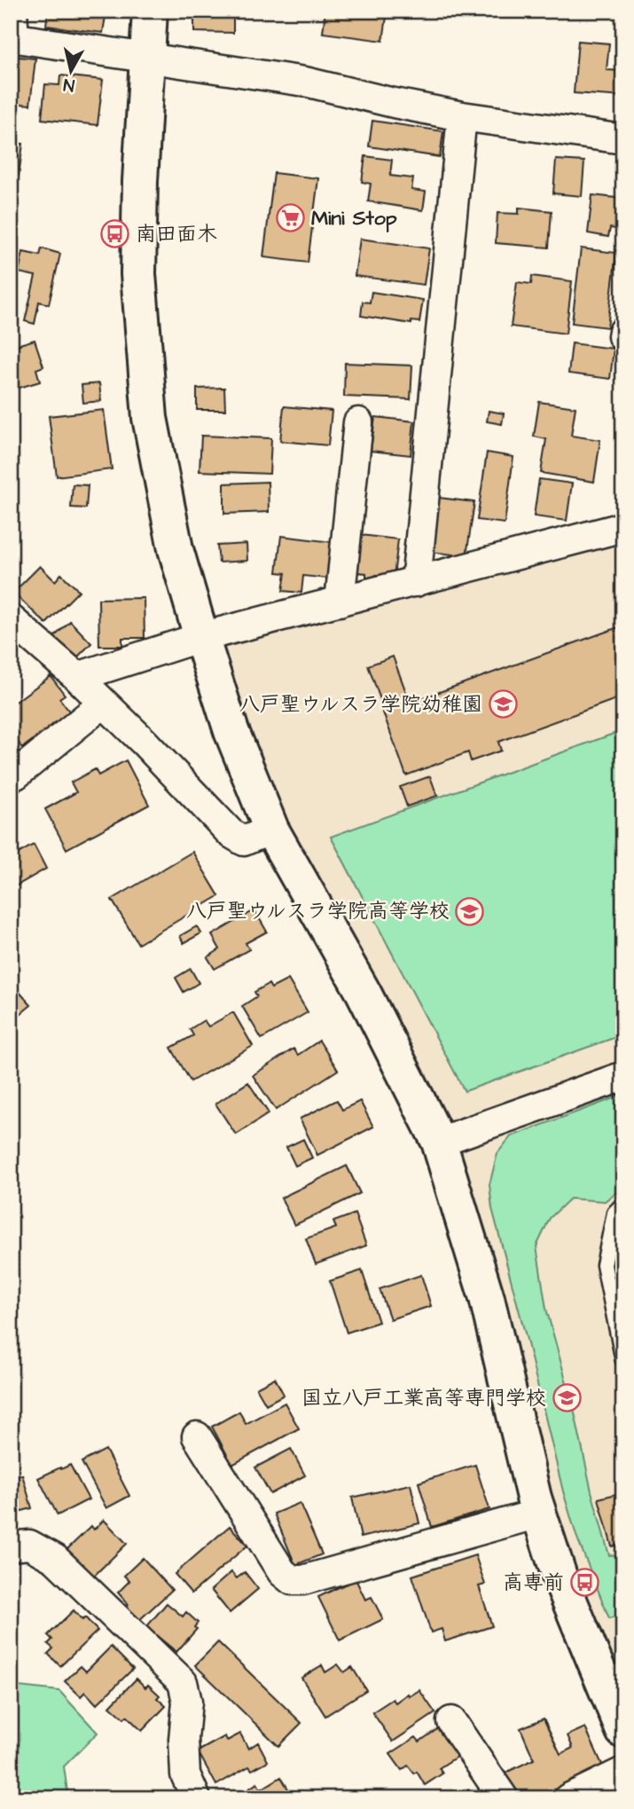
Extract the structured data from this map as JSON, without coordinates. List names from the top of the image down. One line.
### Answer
{"places":{"supermarket":["Mini Stop"],"bus stop":["南田面木","高専前"],"school or university":["八戸聖ウルスラ学院幼稚園","八戸聖ウルスラ学院高等学校","国立八戸工業高等専門学校"]},"north":"bottom"}
